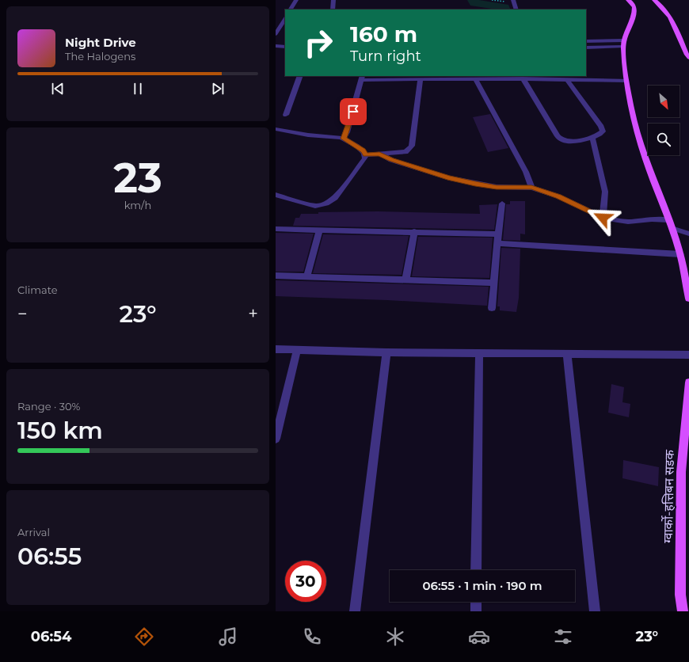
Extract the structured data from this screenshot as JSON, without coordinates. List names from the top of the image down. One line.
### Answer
{"streets":{"main road":["ग्वार्को-हत्तिबन सडक"]},"north":"bottom right","page":{"turn":["160 m","Turn right"],"song":["Night Drive","The Halogens"],"tile":[["23","km/h"],"Climate",["Range · 30%","150 km"],["Arrival","06:55"]],"heat":["−","23°","+"],"limit":"30","trip":"06:55 · 1 min · 190 m","tabs":["06:54","23°"]}}
